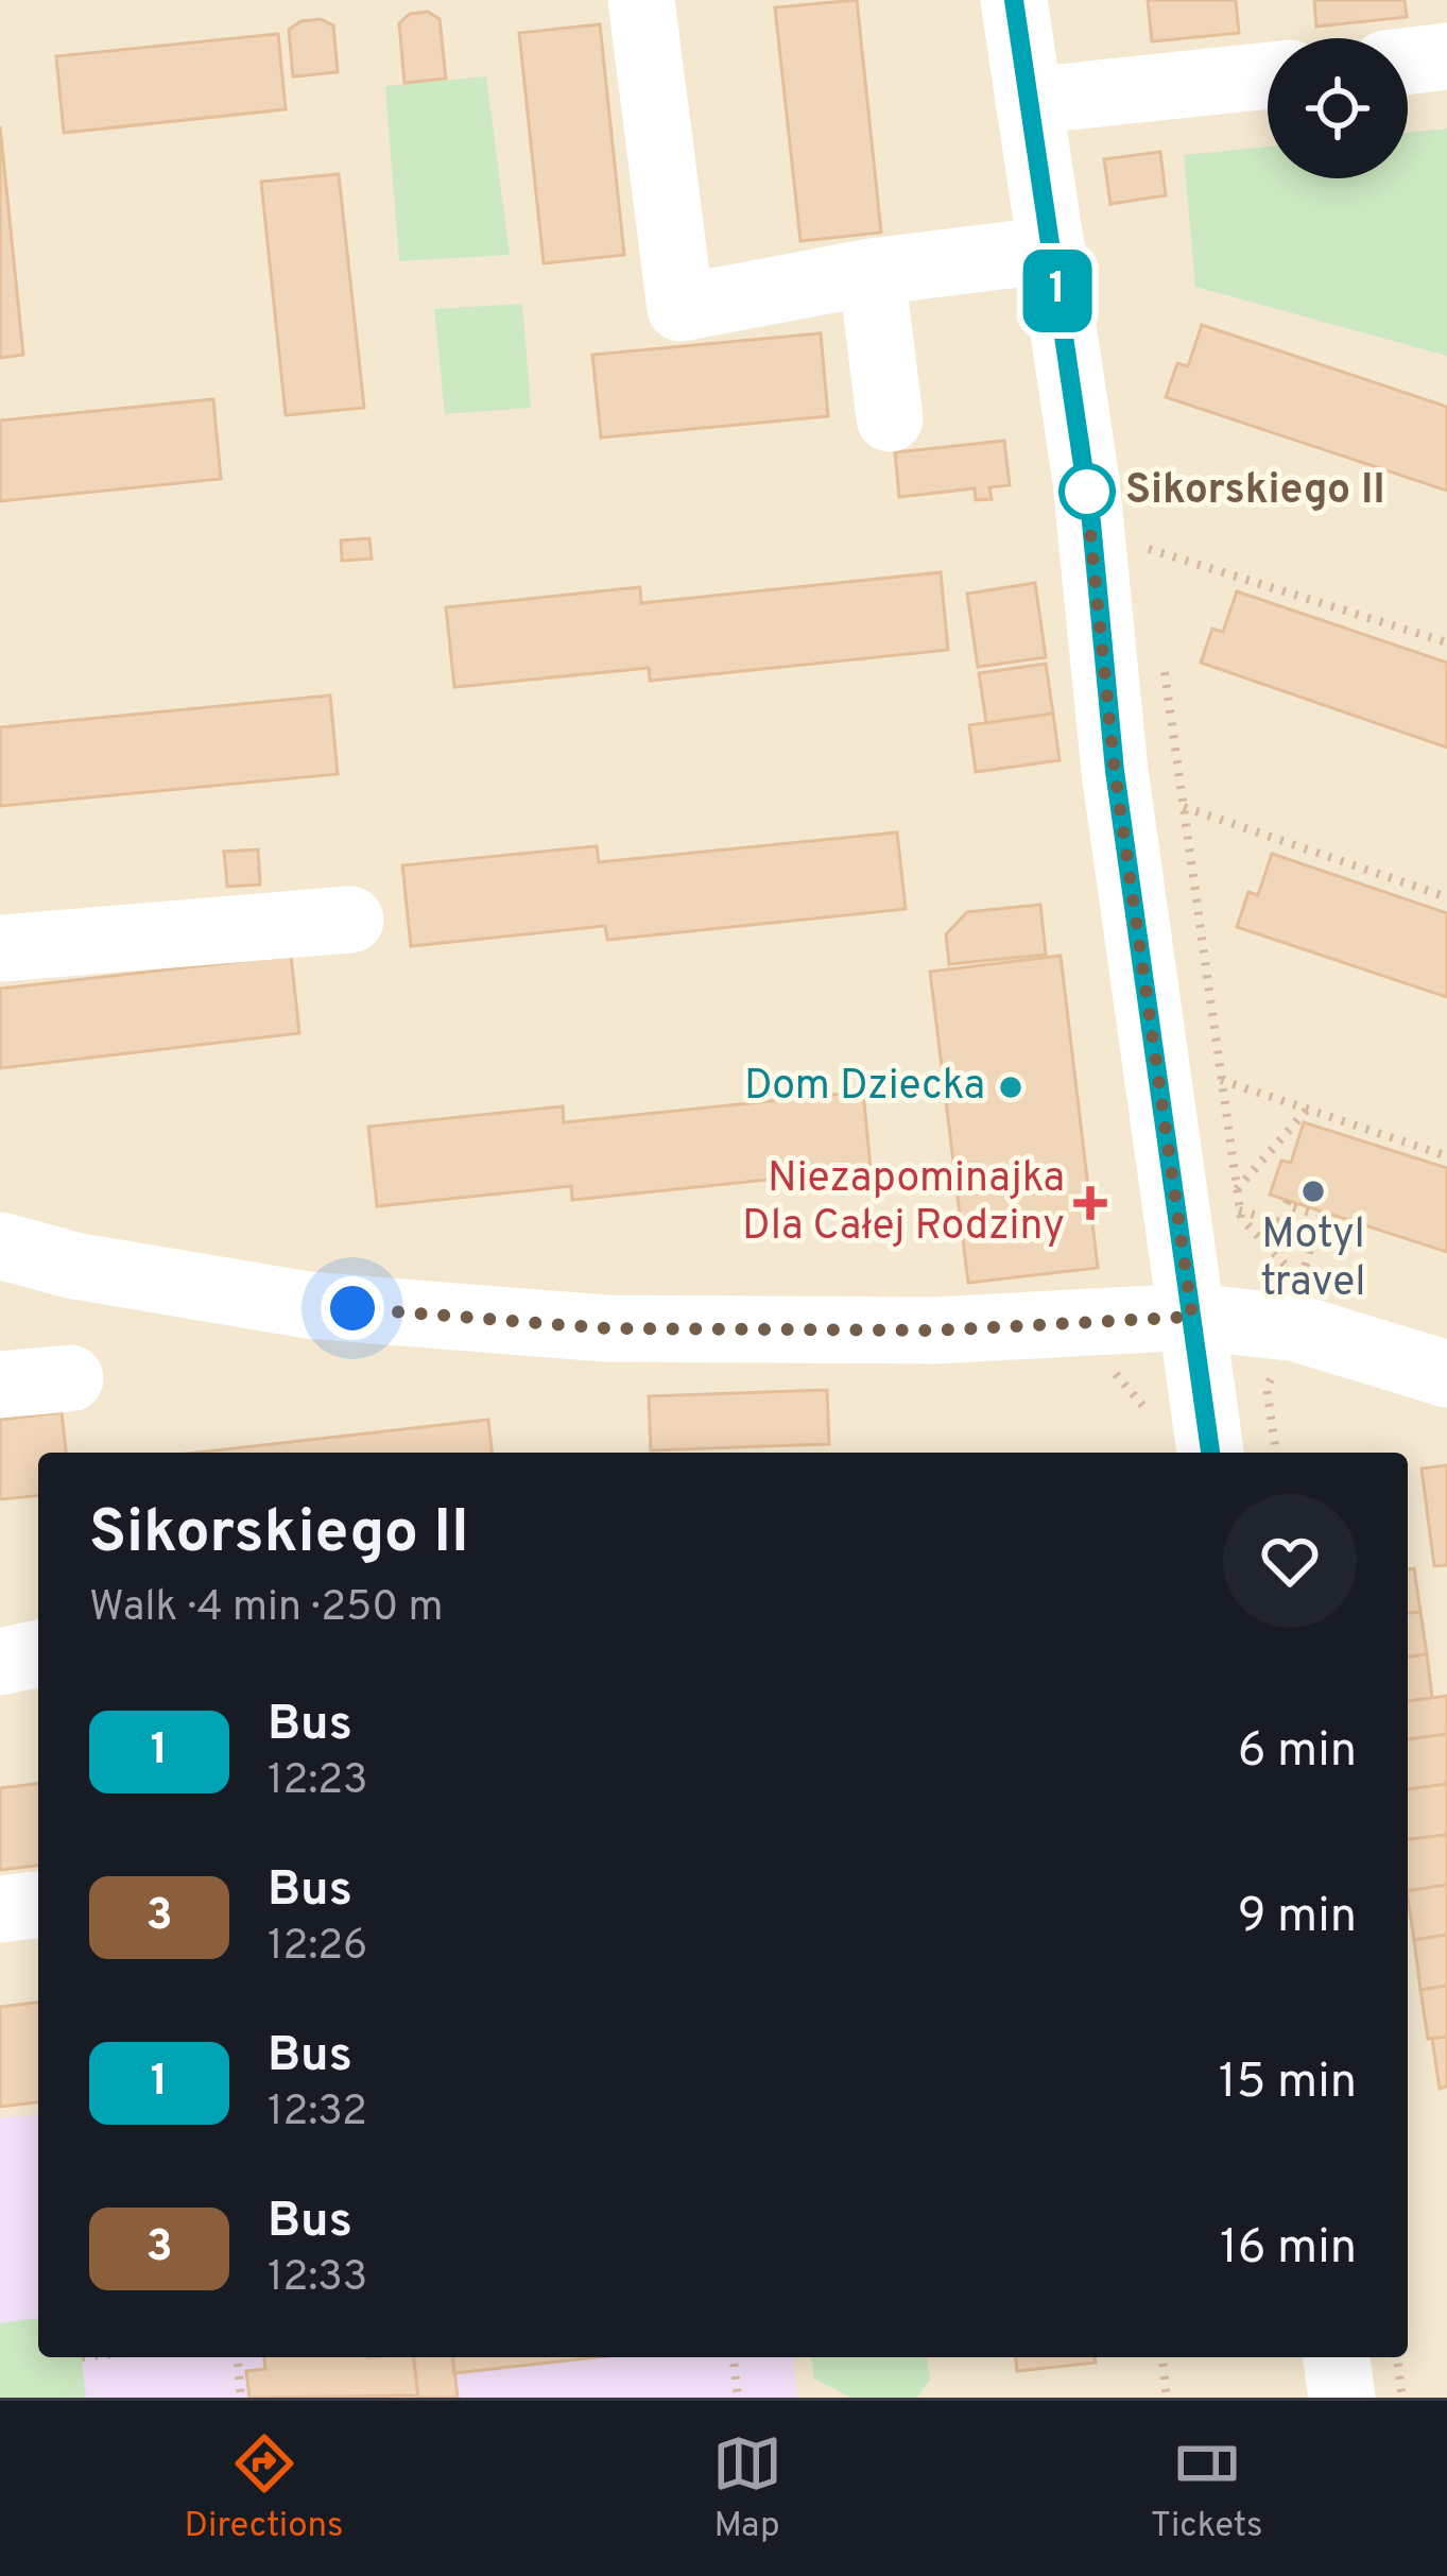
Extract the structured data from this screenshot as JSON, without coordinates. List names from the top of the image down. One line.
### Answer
{"places":{"other":["Sikorskiego II","Dom Dziecka","Motyl travel"],"health":["Niezapominajka Dla Całej Rodziny"]},"lines":["bus line 1"],"page":{"on_map":"1","heading":["Sikorskiego II","Walk · 4 min · 250 m"],"list":[{"mark":"1","name":"Bus","note":"12:23","value":"6 min"},{"mark":"3","name":"Bus","note":"12:26","value":"9 min"},{"mark":"1","name":"Bus","note":"12:32","value":"15 min"},{"mark":"3","name":"Bus","note":"12:33","value":"16 min"}],"tabs":["Directions","Map","Tickets"]}}
